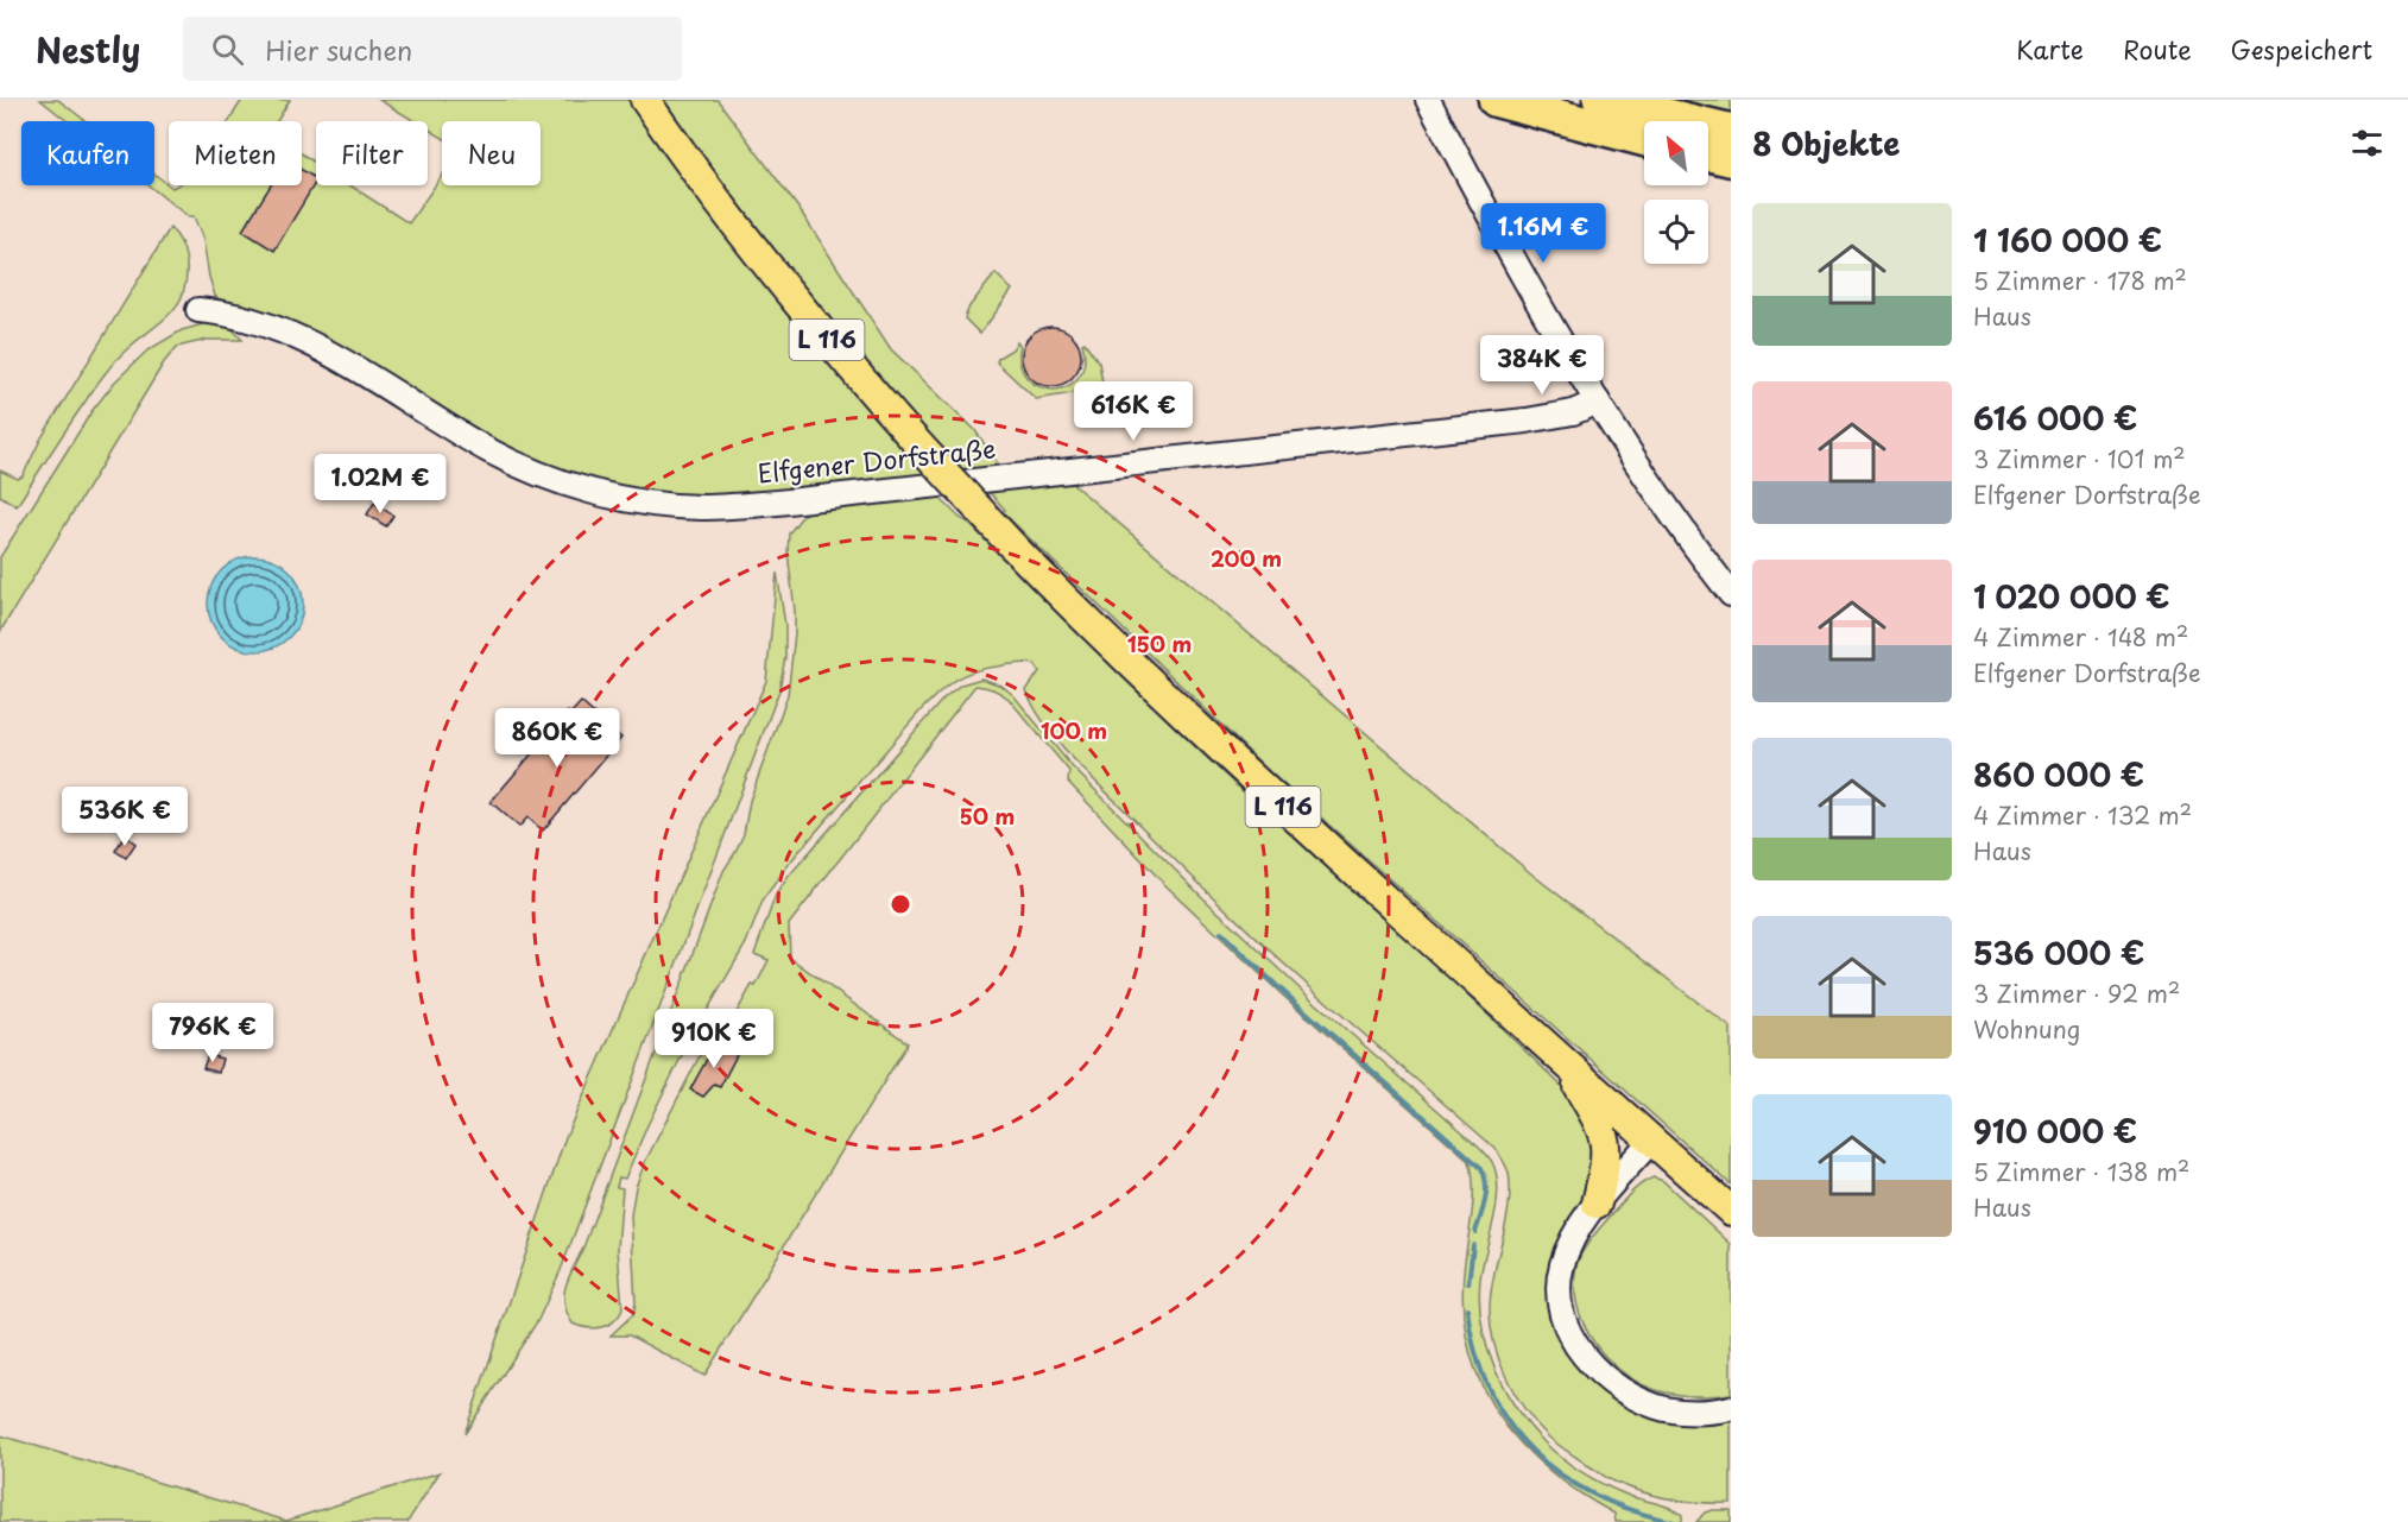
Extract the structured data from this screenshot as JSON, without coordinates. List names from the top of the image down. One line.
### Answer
{"streets":{"main road":["L 116"],"street":["Elfgener Dorfstraße"]},"north":"top left","page":{"header":"Nestly","search":"Hier suchen","nav":["Karte","Route","Gespeichert"],"heading":"8 Objekte","chip":["Kaufen","Mieten","Filter","Neu"],"list":[{"name":"1 160 000 €","note":"5 Zimmer · 178 m² · Haus"},{"name":"616 000 €","note":"3 Zimmer · 101 m² · Elfgener Dorfstraße"},{"name":"1 020 000 €","note":"4 Zimmer · 148 m² · Elfgener Dorfstraße"},{"name":"860 000 €","note":"4 Zimmer · 132 m² · Haus"},{"name":"536 000 €","note":"3 Zimmer · 92 m² · Wohnung"},{"name":"910 000 €","note":"5 Zimmer · 138 m² · Haus"}],"price":["1.16M €","384K €","616K €","1.02M €","860K €","536K €","796K €","910K €"]},"rings":["200 m","150 m","100 m","50 m"]}
